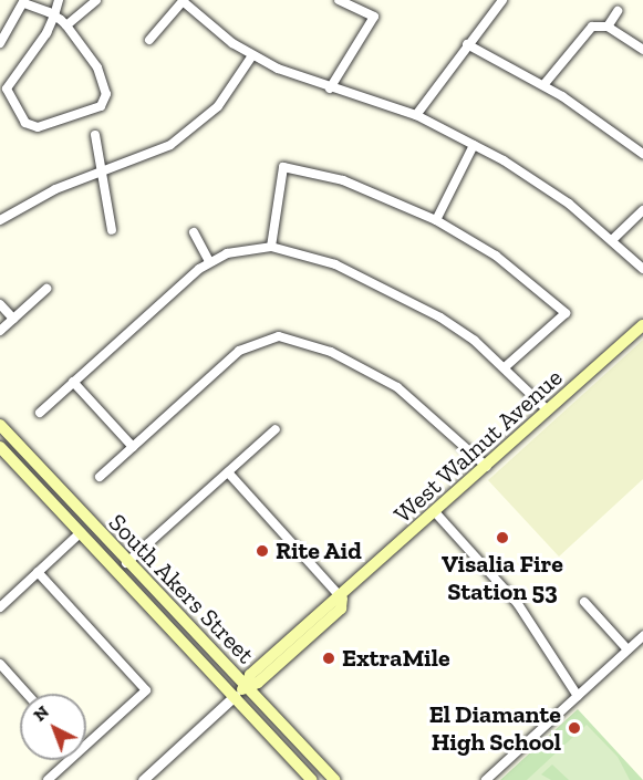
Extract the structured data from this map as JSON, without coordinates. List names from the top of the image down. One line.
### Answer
{"streets":{"main road":["West Walnut Avenue","South Akers Street"]},"crossings":[["West Walnut Avenue","South Akers Street"]],"places":["Visalia Fire Station 53","Rite Aid","ExtraMile","El Diamante High School"],"north":"top left"}
